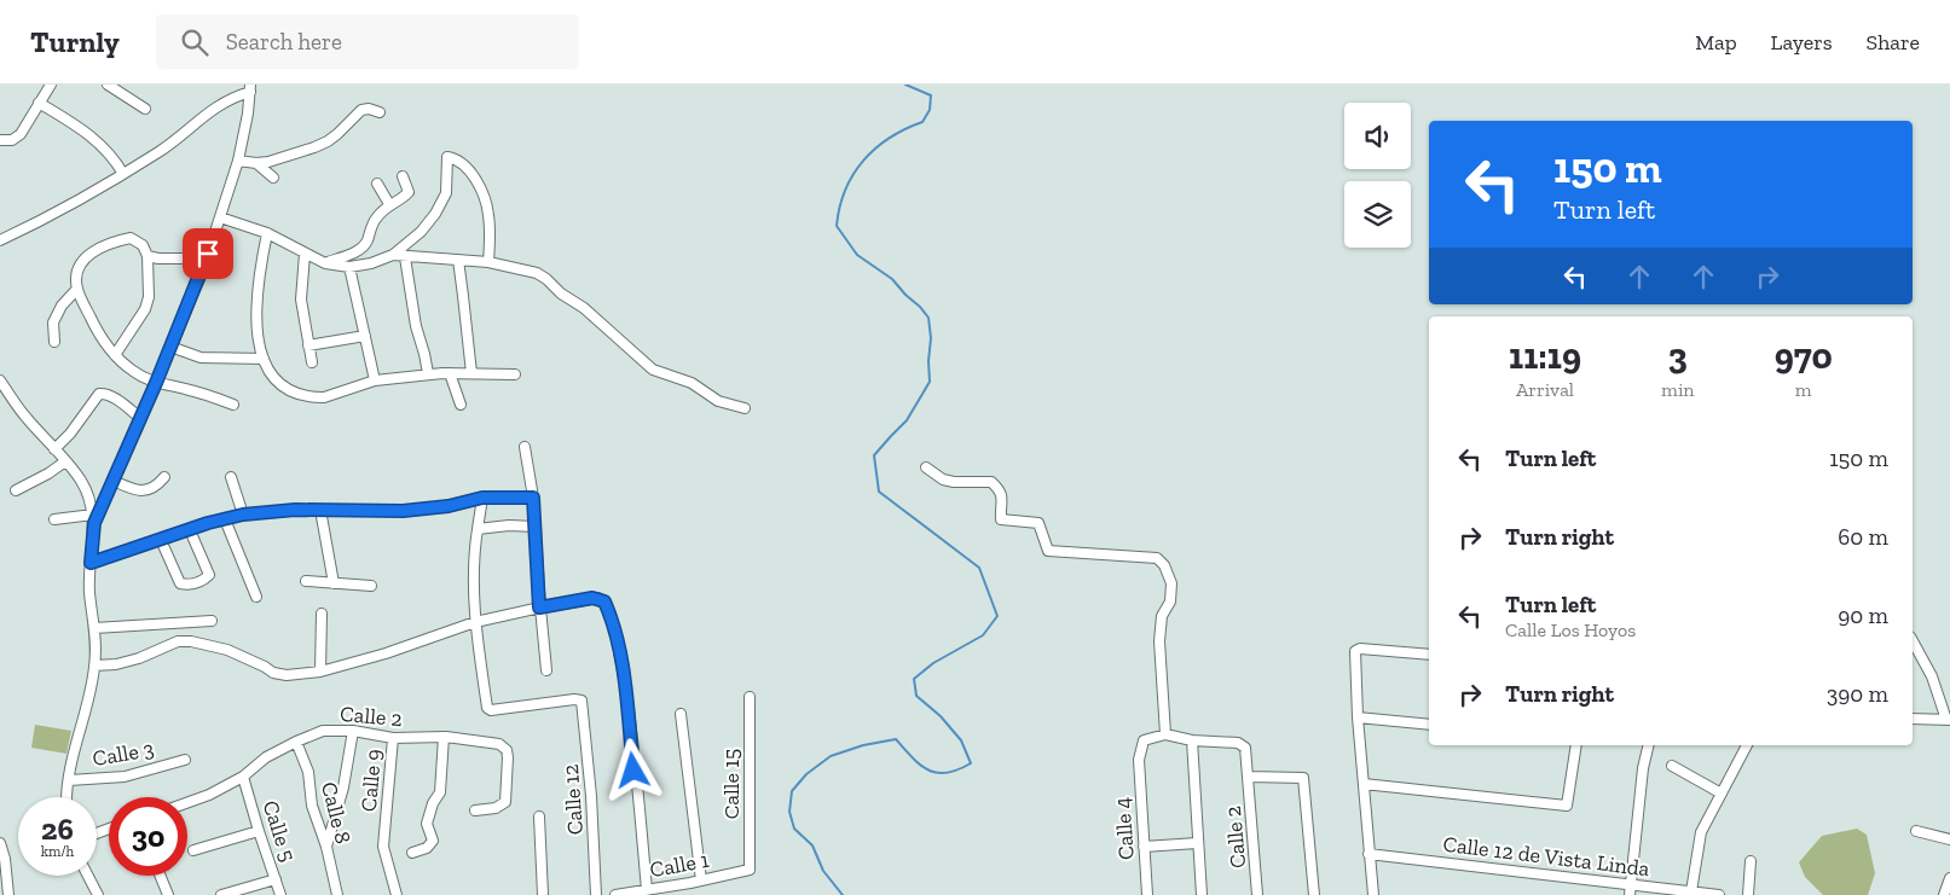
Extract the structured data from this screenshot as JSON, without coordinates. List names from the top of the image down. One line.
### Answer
{"streets":{"street":["Calle 2","Calle 3","Calle 9","Calle 15","Calle 12","Calle 8","Calle 4","Calle 5","Calle 12 de Vista Linda","Calle 1"]},"crossings":[["Calle 2","Calle 9"],["Calle 2","Calle 8"],["Calle 2","Calle 5"],["Calle 15","Calle 1"]],"page":{"header":"Turnly","search":"Search here","nav":["Map","Layers","Share"],"turn":["150 m","Turn left"],"eta":["11:19","Arrival","3","min","970","m"],"list":[{"name":"Turn left","value":"150 m"},{"name":"Turn right","value":"60 m"},{"name":"Turn left","note":"Calle Los Hoyos","value":"90 m"},{"name":"Turn right","value":"390 m"}],"speed":"26 km/h","limit":"30"}}
